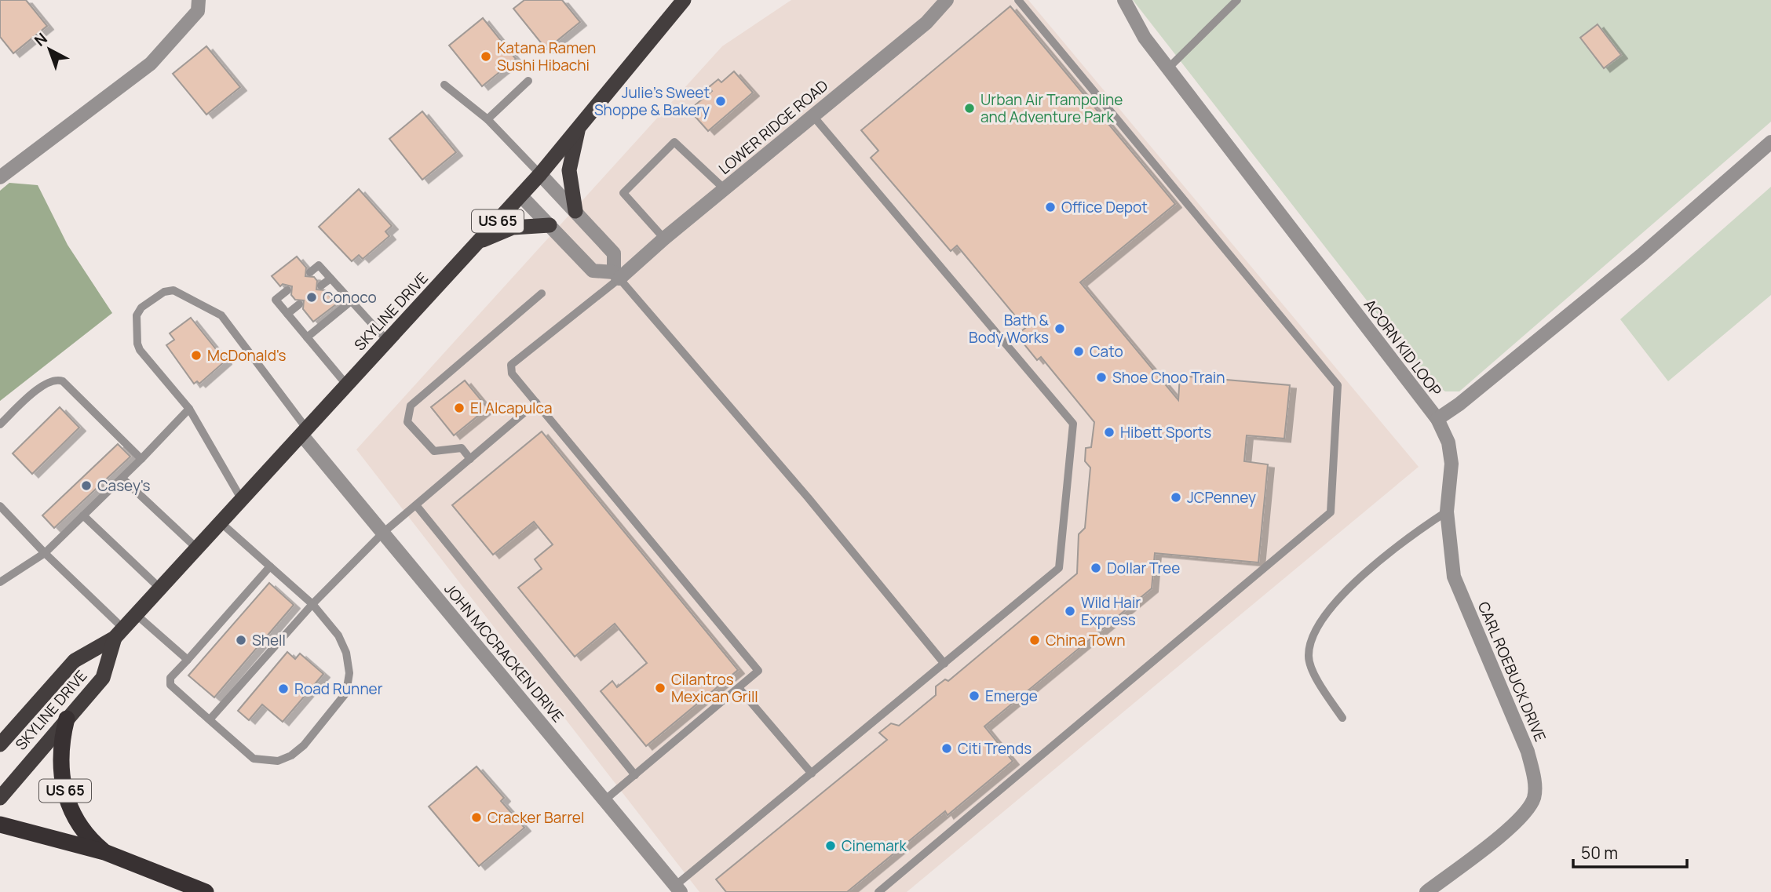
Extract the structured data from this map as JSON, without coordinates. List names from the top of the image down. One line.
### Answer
{"streets":{"highway":["US 65","SKYLINE DRIVE"],"street":["LOWER RIDGE ROAD","ACORN KID LOOP","JOHN MCCRACKEN DRIVE","CARL ROEBUCK DRIVE"]},"crossings":[["US 65","SKYLINE DRIVE"],["SKYLINE DRIVE","JOHN MCCRACKEN DRIVE"],["ACORN KID LOOP","CARL ROEBUCK DRIVE"]],"places":["Katana Ramen Sushi Hibachi","Julie's Sweet Shoppe & Bakery","Urban Air Trampoline and Adventure Park","Office Depot","Conoco","Bath & Body Works","Cato","McDonald's","Shoe Choo Train","El Alcapulca","Hibett Sports","Casey's","JCPenney","Dollar Tree","Wild Hair Express","Shell","China Town","Cilantros Mexican Grill","Road Runner","Emerge","Citi Trends","Cracker Barrel","Cinemark"],"scale_bar":"50 m","north":"top left"}
